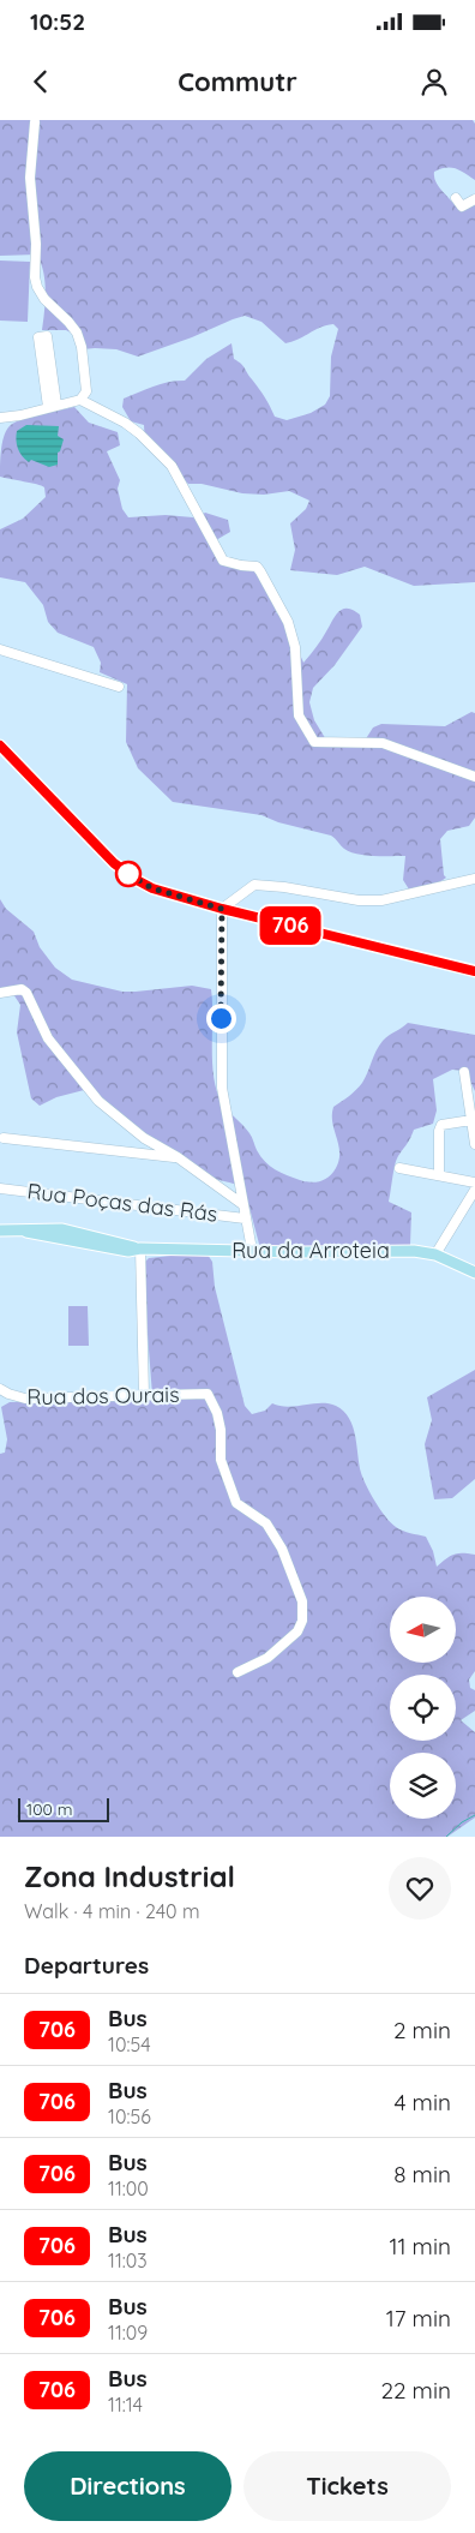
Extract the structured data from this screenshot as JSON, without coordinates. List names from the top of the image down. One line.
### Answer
{"streets":{"main road":["Rua da Arroteia"],"street":["Rua Poças das Rás","Rua dos Ourais"]},"lines":["bus line 706"],"scale_bar":"100 m","north":"left","page":{"status":"10:52","header":"Commutr","on_map":"706","scale":"100 m","heading":[["Zona Industrial","Walk · 4 min · 240 m"],"Departures"],"list":[{"mark":"706","name":"Bus","note":"10:54","value":"2 min"},{"mark":"706","name":"Bus","note":"10:56","value":"4 min"},{"mark":"706","name":"Bus","note":"11:00","value":"8 min"},{"mark":"706","name":"Bus","note":"11:03","value":"11 min"},{"mark":"706","name":"Bus","note":"11:09","value":"17 min"},{"mark":"706","name":"Bus","note":"11:14","value":"22 min"}],"buttons":["Directions","Tickets"]}}
